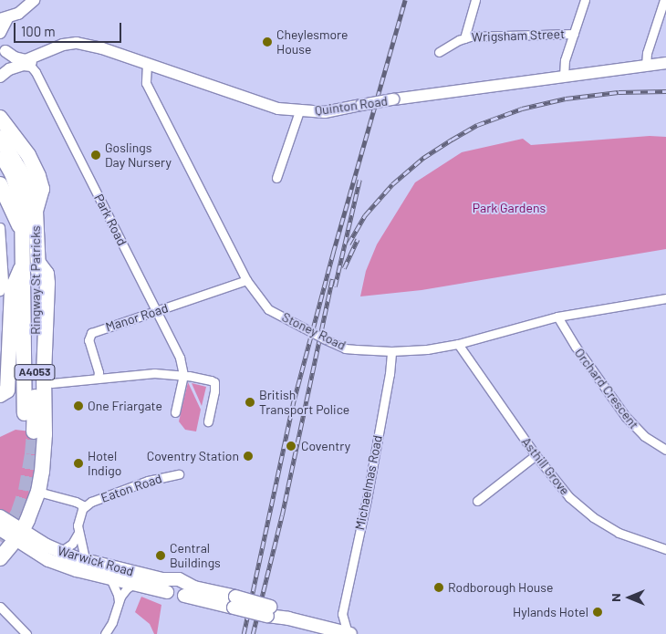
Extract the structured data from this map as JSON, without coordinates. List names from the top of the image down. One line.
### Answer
{"streets":{"highway":["Ringway St Patricks","A4053"],"main road":["Warwick Road"],"street":["Wrigsham Street","Quinton Road","Park Road","Manor Road","Stoney Road","Orchard Crescent","Asthill Grove","Michaelmas Road","Eaton Road"]},"crossings":[["Quinton Road","Park Road"],["Quinton Road","Stoney Road"],["Park Road","Manor Road"],["Ringway St Patricks","A4053"],["Manor Road","Stoney Road"],["Stoney Road","Orchard Crescent"],["Stoney Road","Asthill Grove"],["Stoney Road","Michaelmas Road"],["A4053","Eaton Road"],["A4053","Warwick Road"],["Michaelmas Road","Warwick Road"],["Eaton Road","Warwick Road"]],"parks":["Park Gardens"],"places":["Cheylesmore House","Goslings Day Nursery","British Transport Police","One Friargate","Coventry","Coventry Station","Hotel Indigo","Central Buildings","Rodborough House","Hylands Hotel"],"scale_bar":"100 m","north":"left"}
